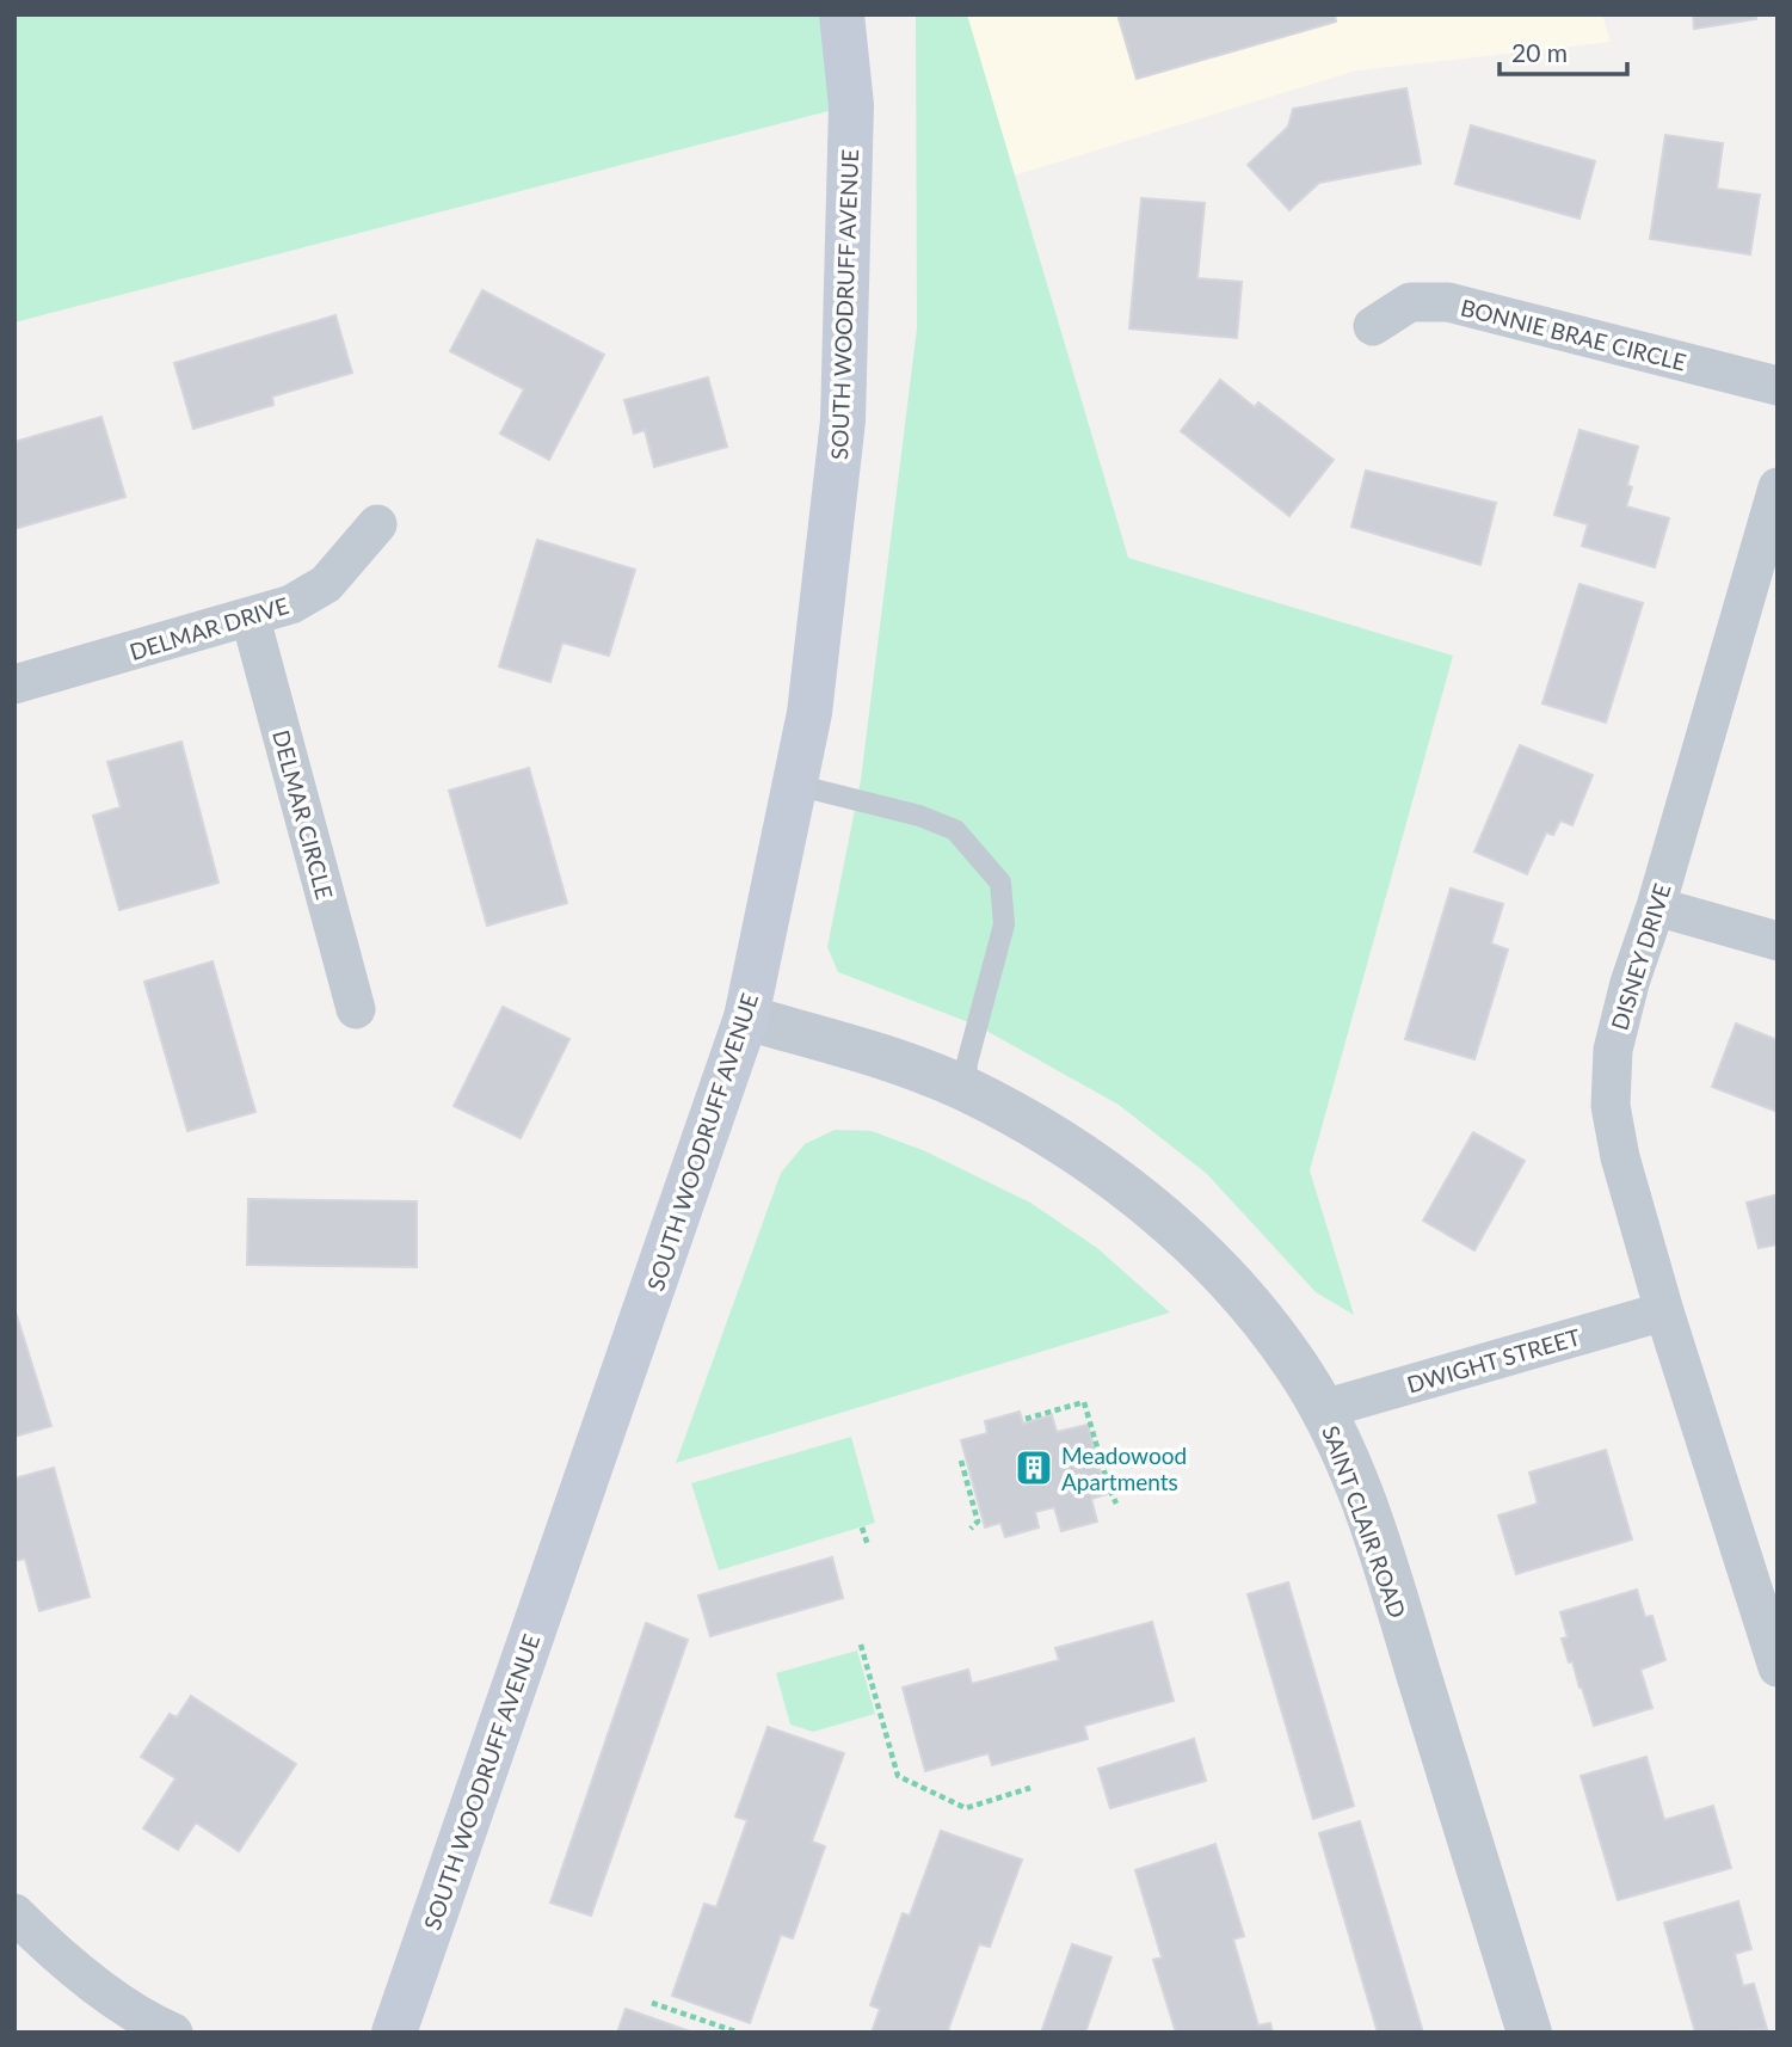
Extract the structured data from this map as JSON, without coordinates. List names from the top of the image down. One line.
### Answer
{"streets":{"main road":["SOUTH WOODRUFF AVENUE"],"street":["BONNIE BRAE CIRCLE","DELMAR DRIVE","DELMAR CIRCLE","DISNEY DRIVE","DWIGHT STREET","SAINT CLAIR ROAD"]},"crossings":[["SOUTH WOODRUFF AVENUE","SAINT CLAIR ROAD"],["DELMAR DRIVE","DELMAR CIRCLE"],["DISNEY DRIVE","DWIGHT STREET"],["DWIGHT STREET","SAINT CLAIR ROAD"]],"places":{"building":["Meadowood Apartments"]},"scale_bar":"20 m"}
